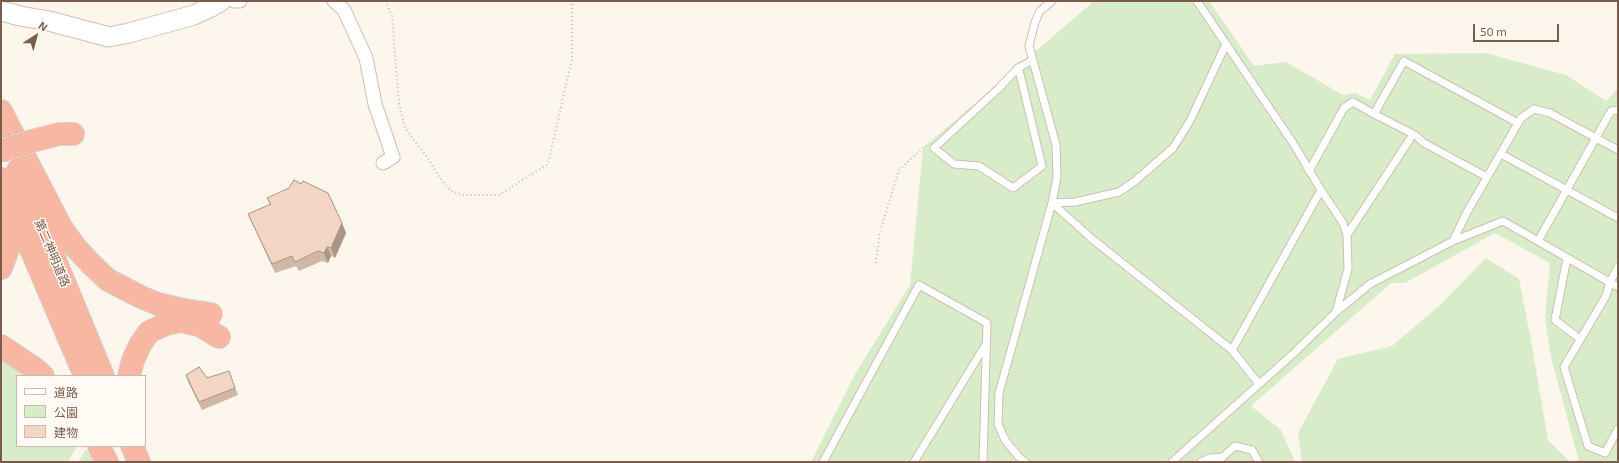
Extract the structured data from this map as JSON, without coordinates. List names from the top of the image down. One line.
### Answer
{"streets":{"highway":["第二神明道路"]},"legend":["道路","公園","建物"],"scale_bar":"50 m","north":"top right"}
